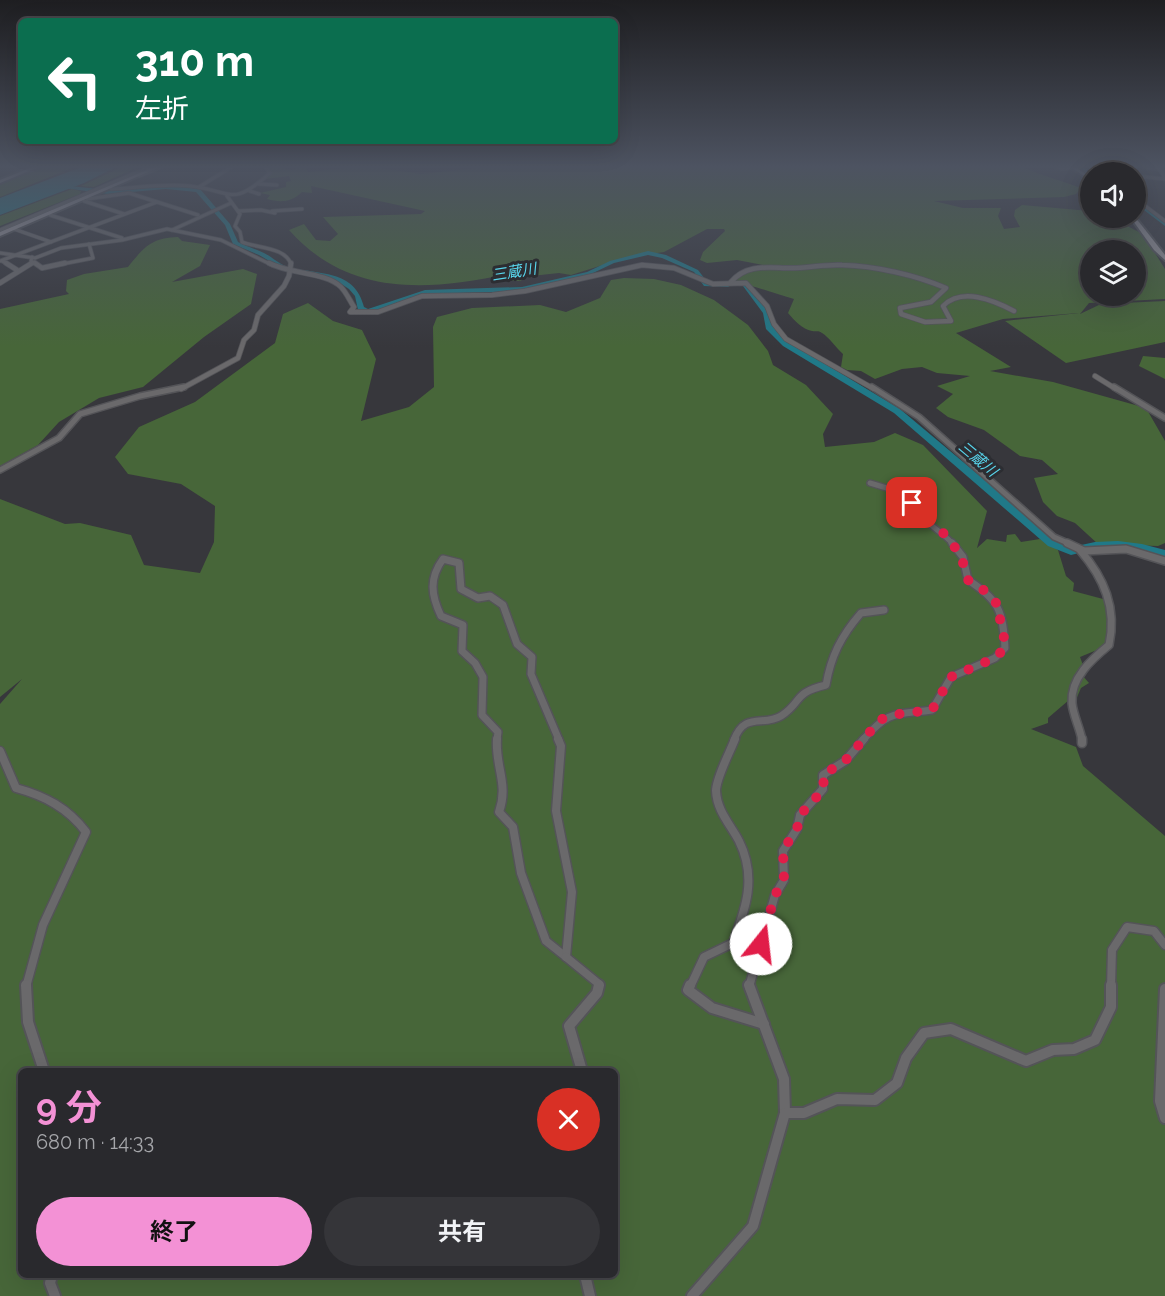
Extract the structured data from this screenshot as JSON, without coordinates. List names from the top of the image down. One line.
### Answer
{"water":["三蔵川"],"page":{"turn":["310 m","左折"],"heading":["9 分","680 m · 14:33"],"buttons":["終了","共有"]}}
